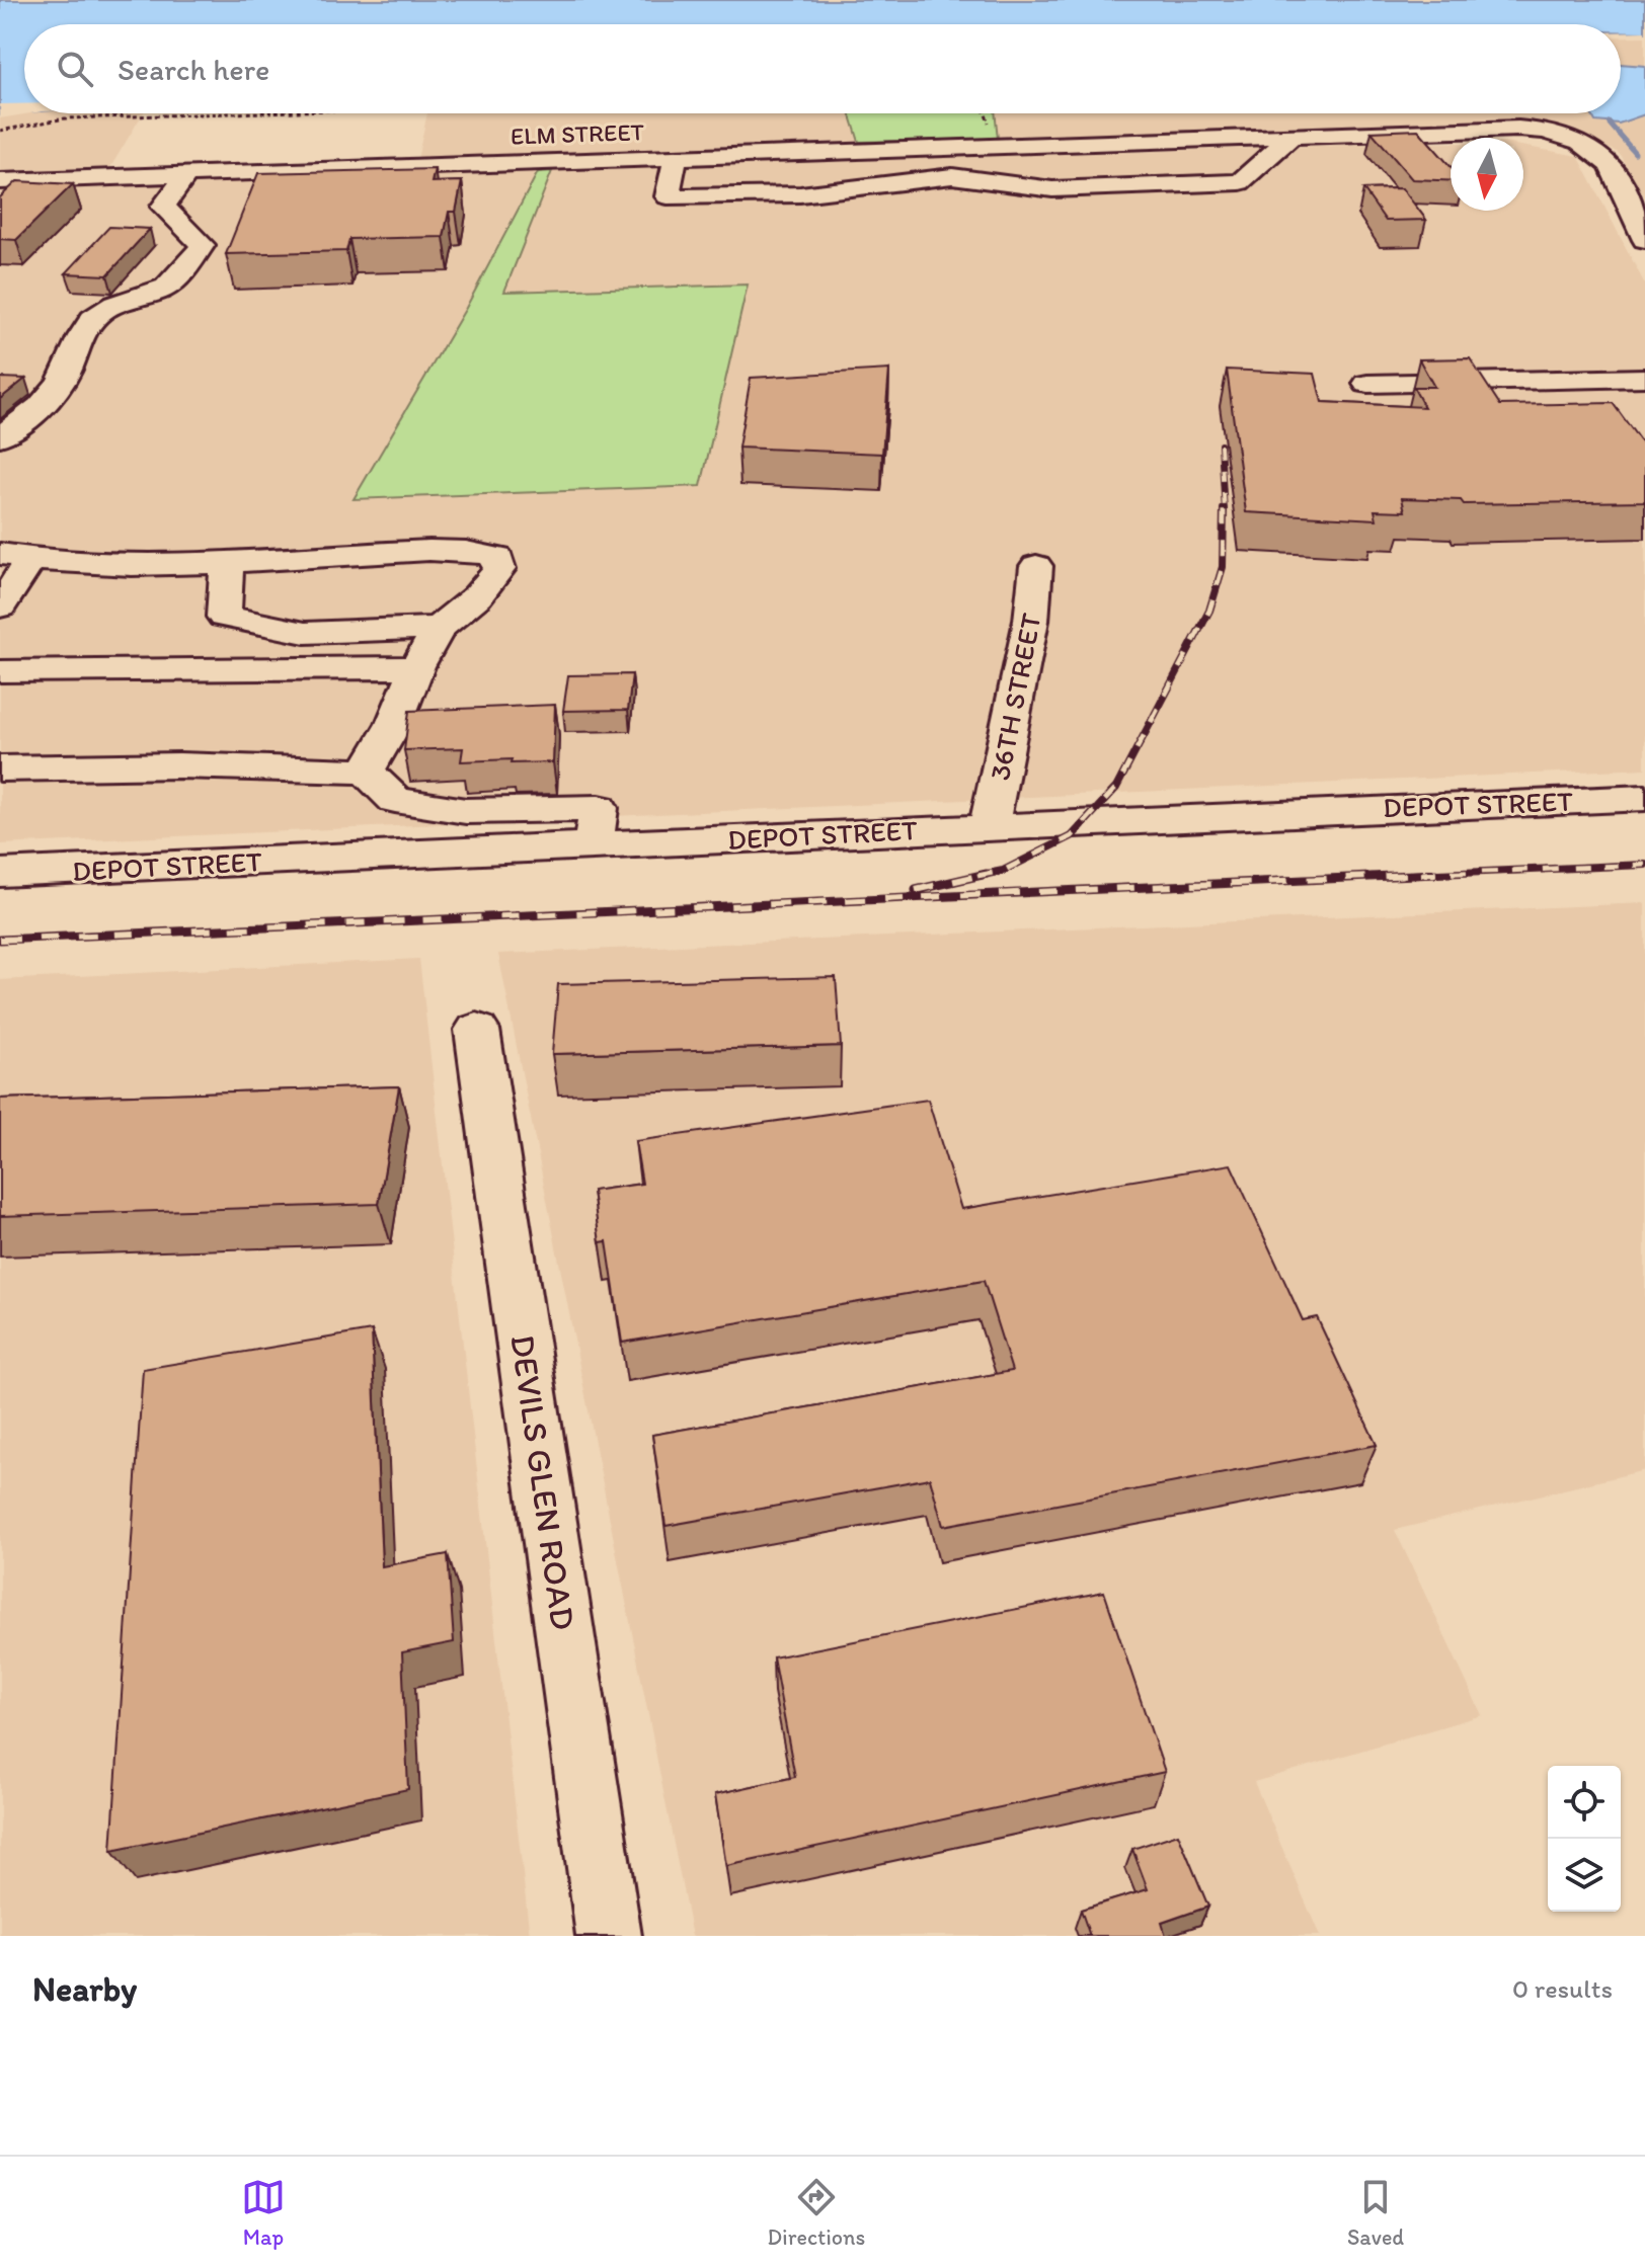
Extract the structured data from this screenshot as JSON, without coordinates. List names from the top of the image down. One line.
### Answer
{"streets":{"street":["ELM STREET","36TH STREET","DEPOT STREET","DEVILS GLEN ROAD"]},"crossings":[["36TH STREET","DEPOT STREET"]],"north":"bottom","page":{"search":"Search here","heading":["Nearby","0 results"],"nav":["Map","Directions","Saved"]}}
